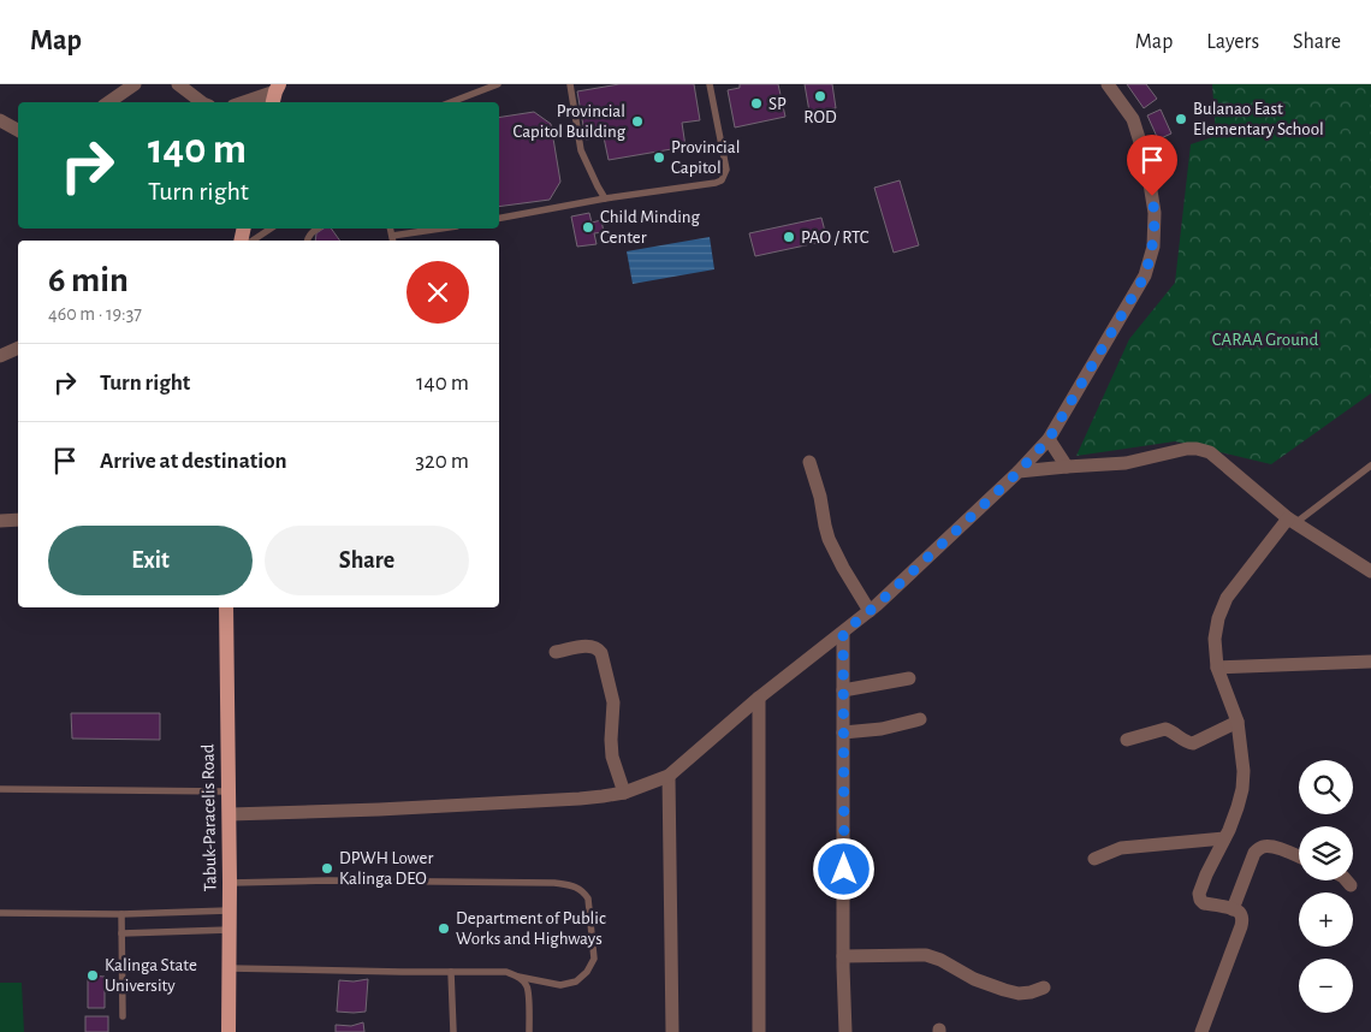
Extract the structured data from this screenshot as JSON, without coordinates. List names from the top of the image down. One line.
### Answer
{"streets":{"main road":["Tabuk-Paracelis Road"]},"parks":["CARAA Ground"],"places":["ROD","SP","Bulanao East Elementary School","Provincial Capitol Building","Provincial Capitol","Child Minding Center","PAO / RTC","DPWH Lower Kalinga DEO","Department of Public Works and Highways","Kalinga State University"],"page":{"header":"Map","nav":["Map","Layers","Share"],"turn":["140 m","Turn right"],"heading":["6 min","460 m · 19:37"],"list":[{"name":"Turn right","value":"140 m"},{"name":"Arrive at destination","value":"320 m"}],"buttons":["Exit","Share"],"map_buttons":["+","−"]}}
